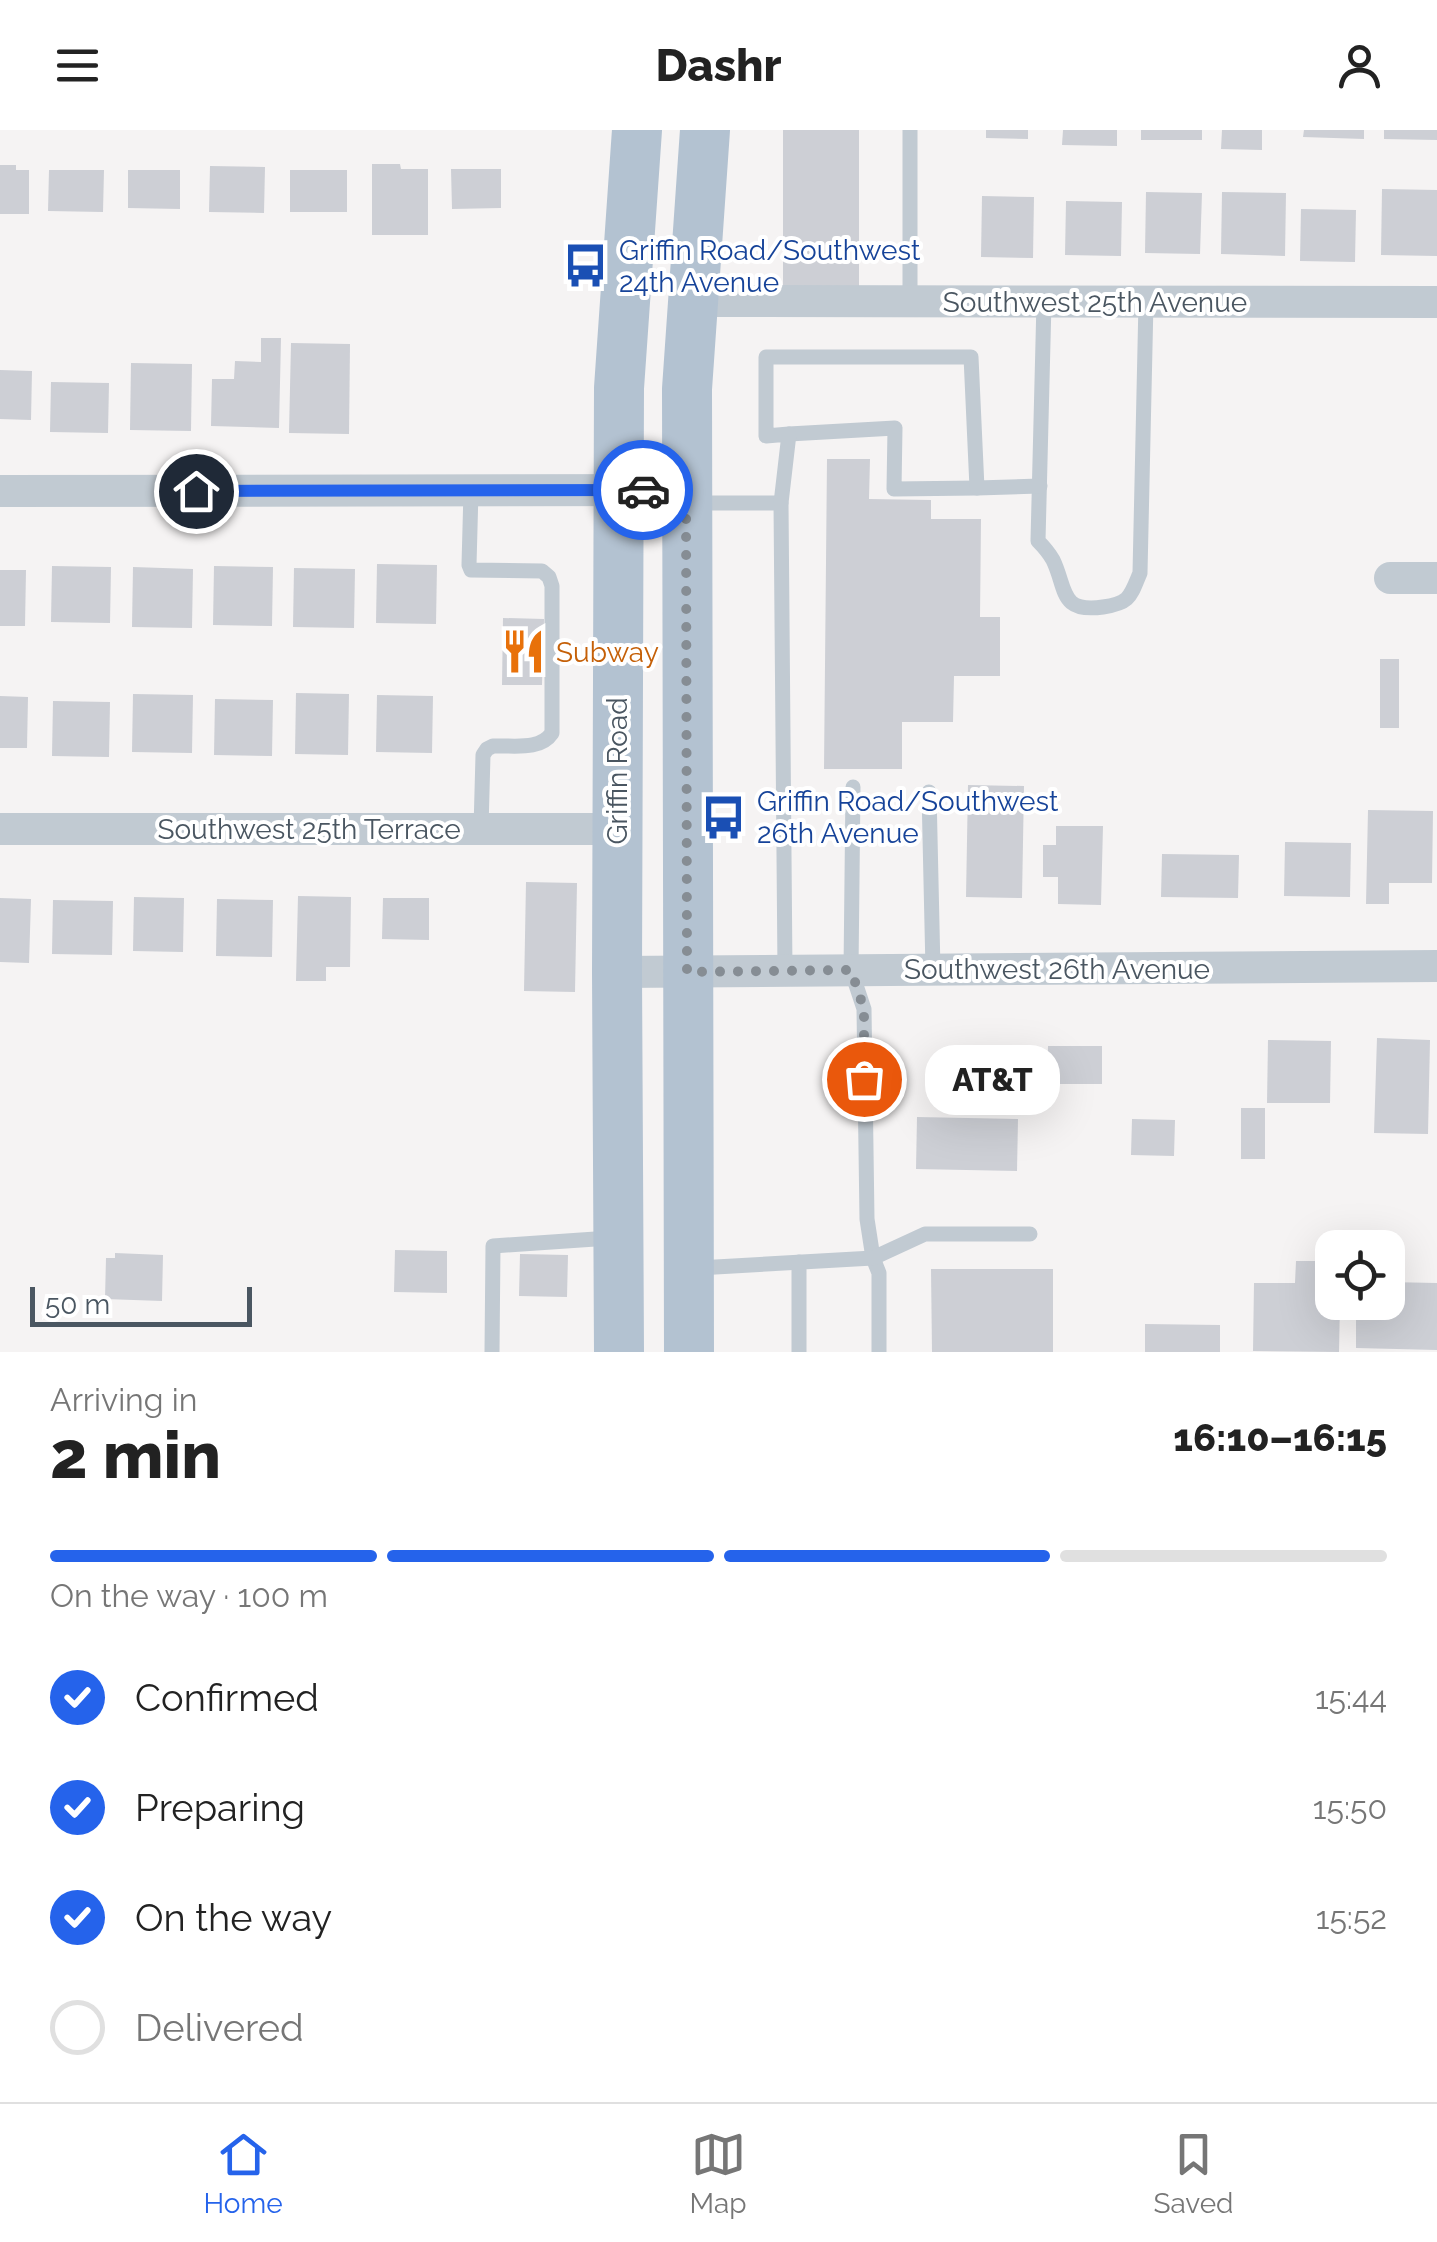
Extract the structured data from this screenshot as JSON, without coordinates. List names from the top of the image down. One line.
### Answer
{"streets":{"main road":["Griffin Road"],"street":["Southwest 25th Avenue","Southwest 25th Terrace","Southwest 26th Avenue"]},"crossings":[["Griffin Road","Southwest 25th Terrace"],["Griffin Road","Southwest 26th Avenue"]],"places":{"bus stop":["Griffin Road/Southwest 24th Avenue","Griffin Road/Southwest 26th Avenue"],"restaurant":["Subway"],"other":["AT&T"]},"scale_bar":"50 m","page":{"header":"Dashr","bubble":"AT&T","scale":"50 m","heading":["2 min","Arriving in","16:10–16:15"],"bar":"On the way · 100 m","list":[["Confirmed","15:44"],["Preparing","15:50"],["On the way","15:52"],"Delivered"],"tabs":["Home","Map","Saved"]}}
